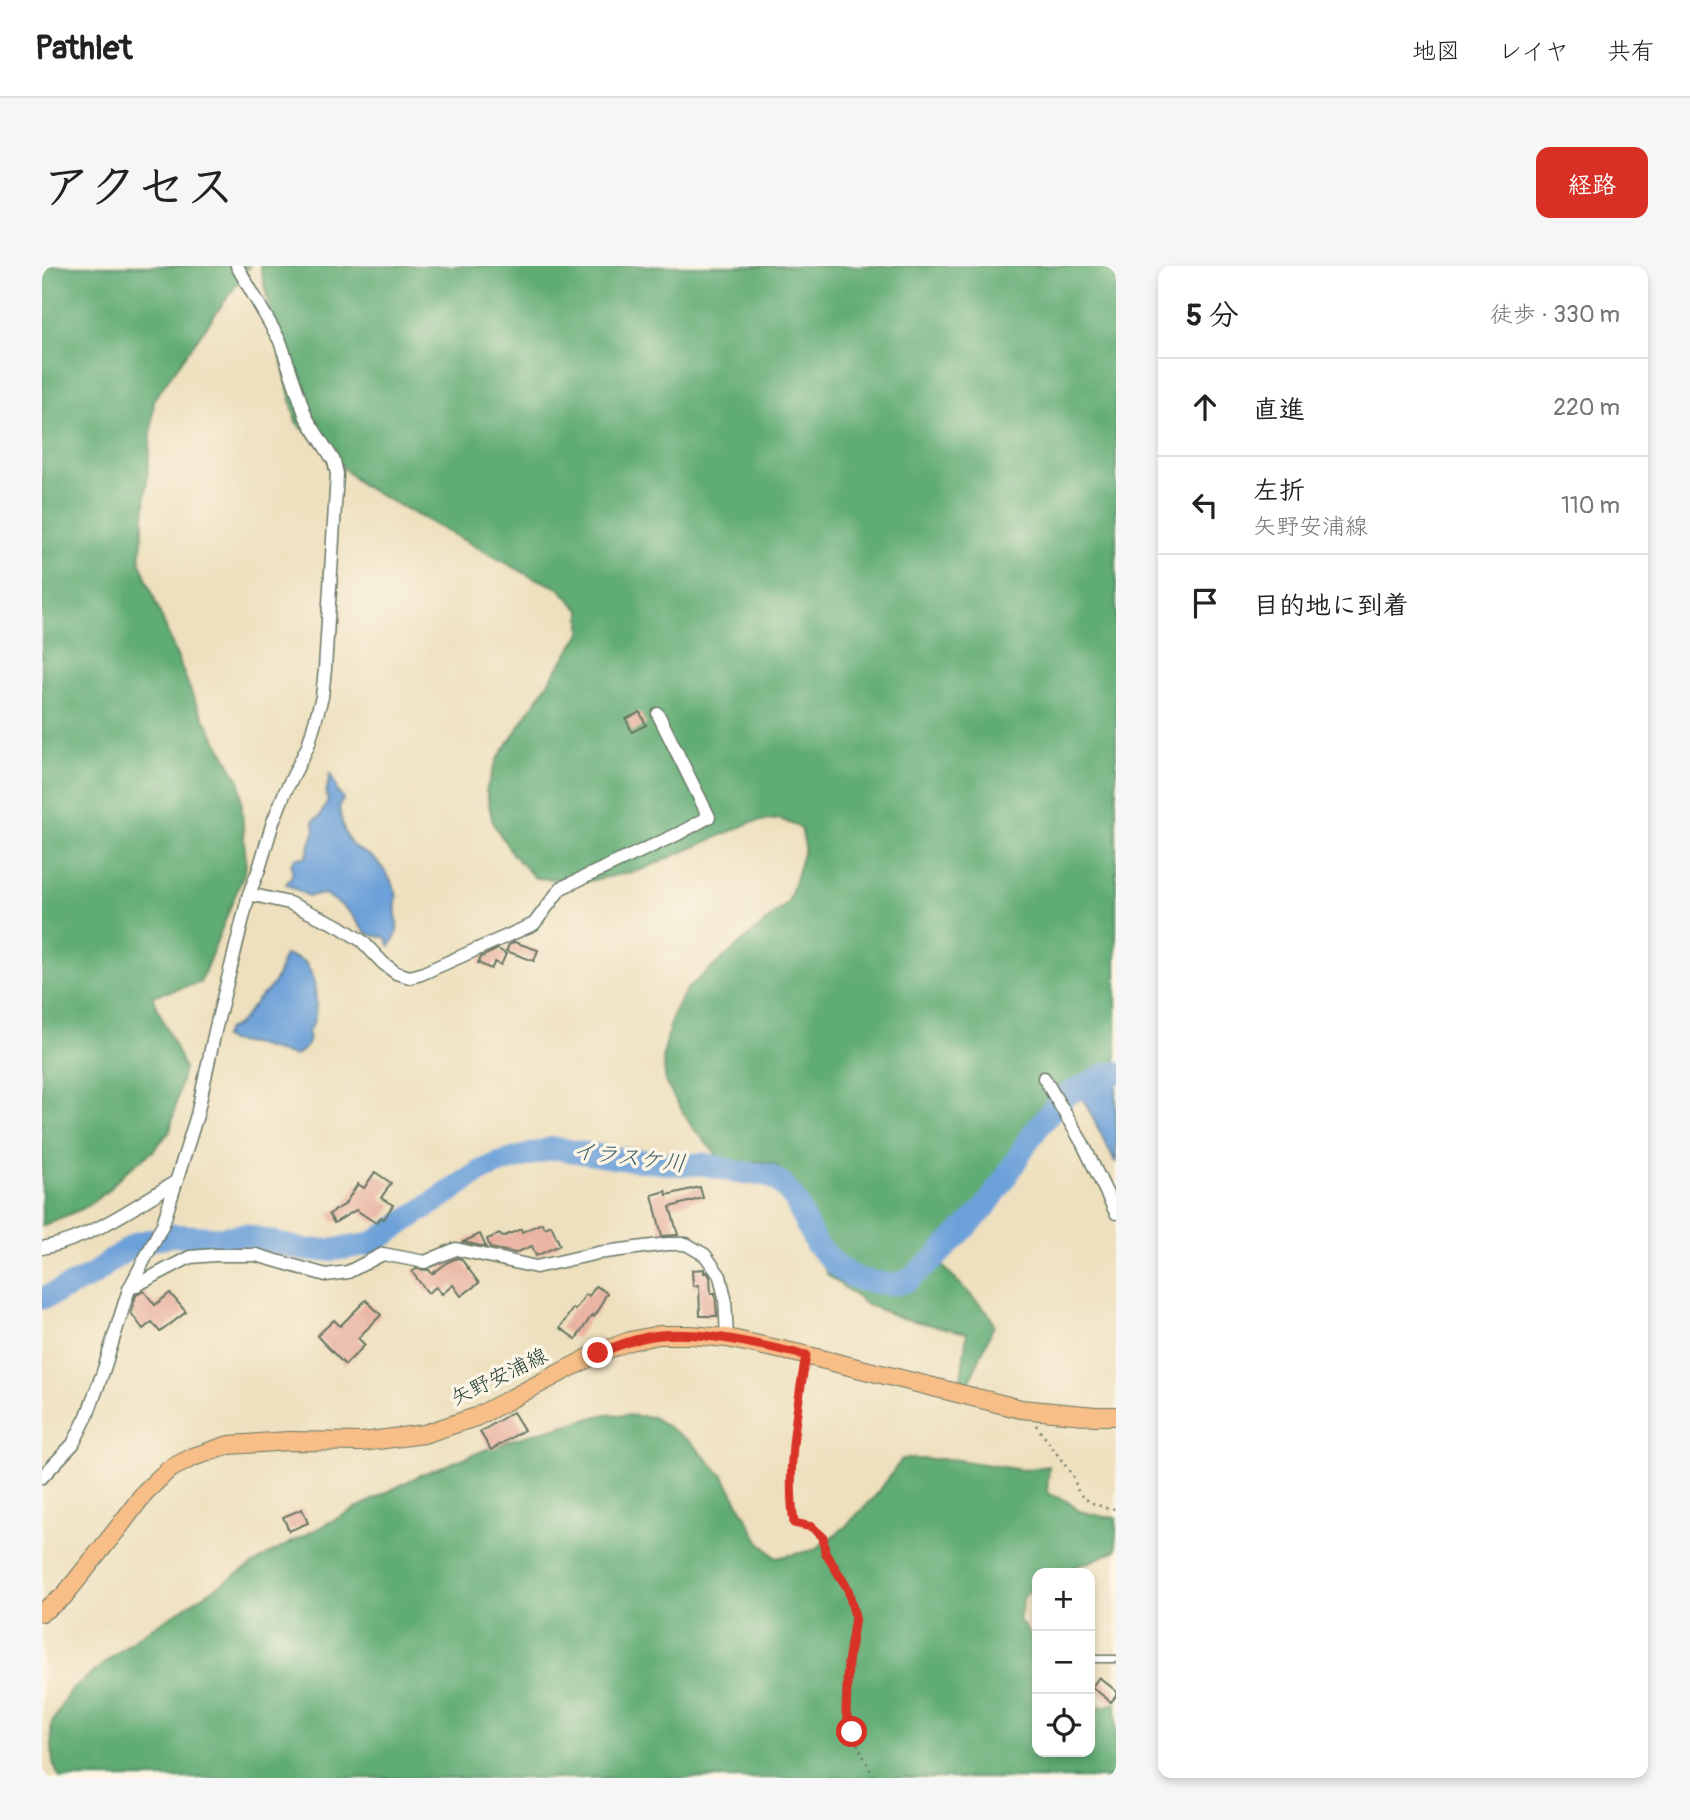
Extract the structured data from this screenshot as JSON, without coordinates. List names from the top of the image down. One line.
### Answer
{"streets":{"main road":["矢野安浦線"]},"water":["イラスケ川"],"page":{"header":"Pathlet","nav":["地図","レイヤ","共有"],"title":"アクセス","buttons":"経路","heading":["5 分","徒歩 · 330 m"],"list":[["直進","220 m"],["左折","矢野安浦線","110 m"],"目的地に到着"],"map_buttons":["+","−"]}}
